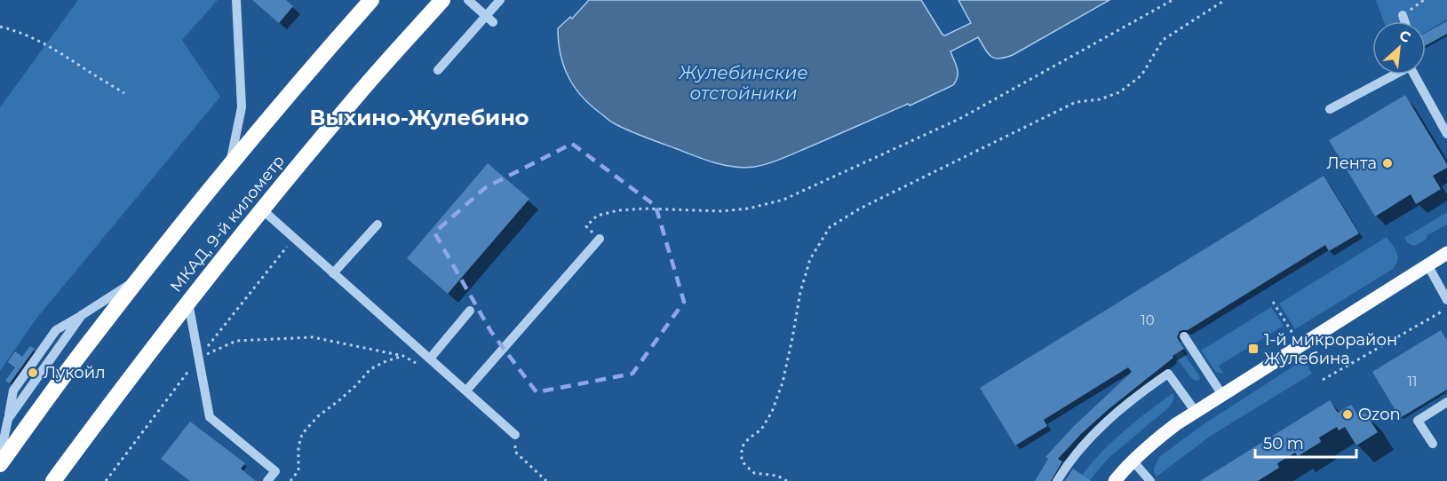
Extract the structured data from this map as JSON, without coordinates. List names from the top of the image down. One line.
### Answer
{"streets":{"highway":["МКАД, 9-й километр"]},"districts":["Выхино-Жулебино"],"water":["Жулебинские отстойники"],"places":{"other":["Лента","Лукойл","Ozon"],"transit":["1-й микрорайон Жулебина"]},"house_numbers":["10","11"],"scale_bar":"50 m","north":"top right"}
